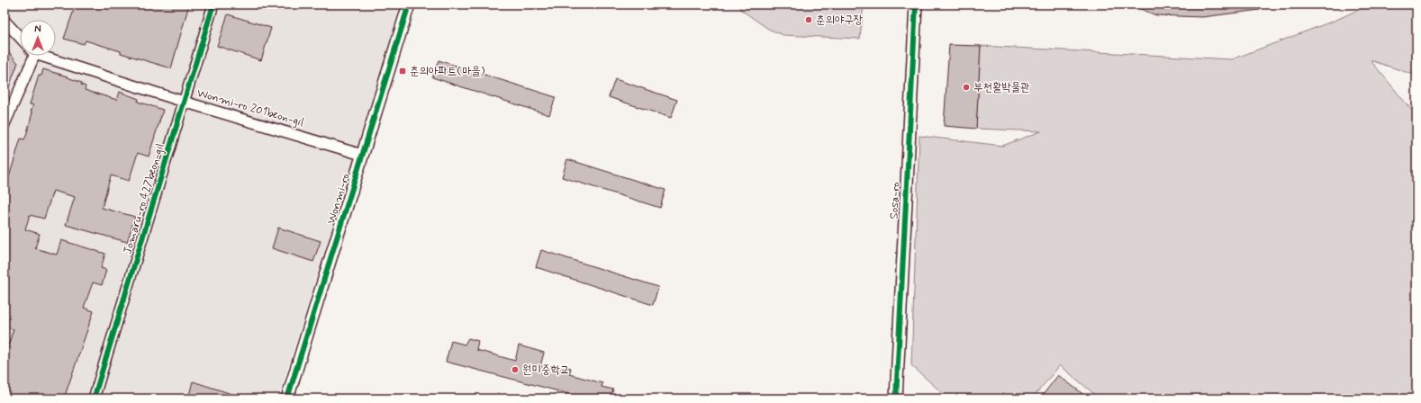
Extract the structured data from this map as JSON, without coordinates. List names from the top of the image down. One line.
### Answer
{"streets":{"street":["Wonmi-ro 201beon-gil","Jomaru-ro 427beon-gil","Wonmi-ro","Sosa-ro"]},"crossings":[["Wonmi-ro 201beon-gil","Jomaru-ro 427beon-gil"],["Wonmi-ro 201beon-gil","Wonmi-ro"]],"places":{"other":["춘의야구장","부천활박물관","원미중학교"],"transit":["춘의아파트(마을)"]},"north":"top"}
